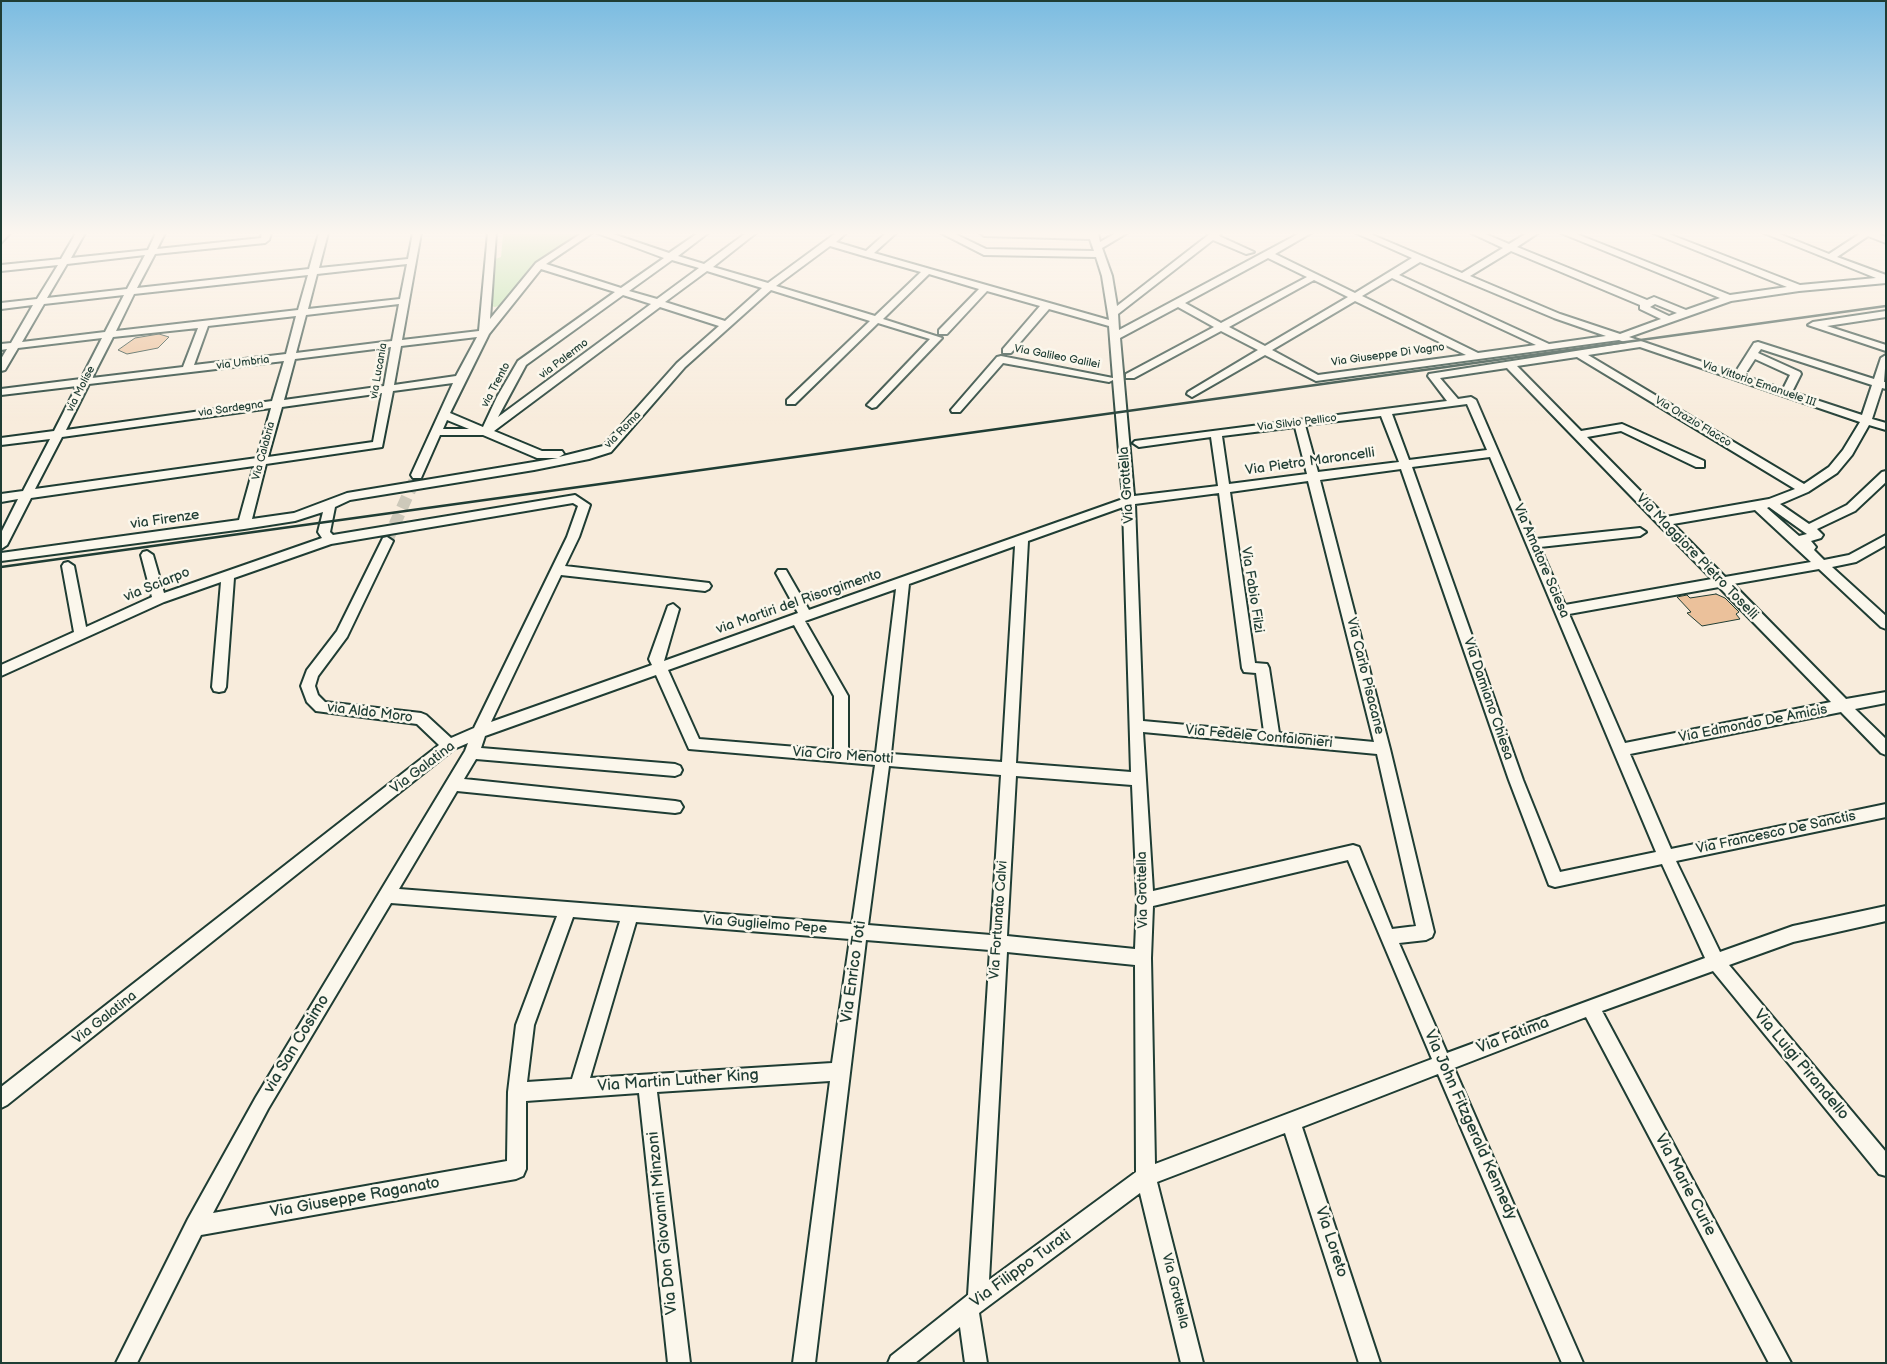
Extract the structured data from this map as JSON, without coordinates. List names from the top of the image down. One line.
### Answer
{"streets":{"street":["Via Giuseppe Di Vagno","Via Galileo Galilei","via Palermo","via Umbria","via Lucania","Via Vittorio Emanuele III","via Trento","via Molise","via Sardegna","Via Orazio Flacco","Via Silvio Pellico","via Roma","Via Calabria","Via Pietro Maroncelli","Via Grottella","via Firenze","Via Maggiore Pietro Toselli","Via Amatore Sciesa","via Sciarpo","Via Fabio Filzi","via Martiri del Risorgimento","Via Carlo Pisacane","Via Damiano Chiesa","via Aldo Moro","Via Edmondo De Amicis","Via Fedele Confalonieri","Via Ciro Menotti","Via Galatina","Via Francesco De Sanctis","Via Fortunato Calvi","Via Guglielmo Pepe","Via Enrico Toti","Via Fatima","via San Cosimo","Via Luigi Pirandello","Via Martin Luther King","Via John Fitzgerald Kennedy","Via Marie Curie","Via Giuseppe Raganato","Via Don Giovanni Minzoni","Via Loreto","Via Filippo Turati"]},"crossings":[["Via Giuseppe Di Vagno","Via Vittorio Emanuele III"],["via Palermo","via Trento"],["via Umbria","via Lucania"],["via Umbria","via Molise"],["via Umbria","Via Calabria"],["via Lucania","via Sardegna"],["via Lucania","Via Calabria"],["via Molise","via Sardegna"],["via Sardegna","Via Calabria"],["Via Silvio Pellico","Via Amatore Sciesa"],["Via Silvio Pellico","Via Fabio Filzi"],["Via Silvio Pellico","Via Carlo Pisacane"],["Via Silvio Pellico","Via Damiano Chiesa"],["via Roma","via Firenze"],["Via Calabria","via Firenze"],["Via Pietro Maroncelli","Via Grottella"],["Via Pietro Maroncelli","Via Amatore Sciesa"],["Via Pietro Maroncelli","Via Fabio Filzi"],["Via Pietro Maroncelli","via Martiri del Risorgimento"],["Via Pietro Maroncelli","Via Carlo Pisacane"],["Via Pietro Maroncelli","Via Damiano Chiesa"],["Via Grottella","via Martiri del Risorgimento"],["Via Grottella","Via Fedele Confalonieri"],["Via Grottella","Via Ciro Menotti"],["Via Grottella","Via Guglielmo Pepe"],["Via Grottella","Via Fatima"],["Via Grottella","Via John Fitzgerald Kennedy"],["Via Grottella","Via Filippo Turati"],["Via Maggiore Pietro Toselli","Via Edmondo De Amicis"],["Via Amatore Sciesa","Via Damiano Chiesa"],["Via Amatore Sciesa","Via Edmondo De Amicis"],["Via Amatore Sciesa","Via Francesco De Sanctis"],["Via Amatore Sciesa","Via Fatima"],["Via Amatore Sciesa","Via Luigi Pirandello"],["Via Fabio Filzi","Via Fedele Confalonieri"],["via Martiri del Risorgimento","Via Ciro Menotti"],["via Martiri del Risorgimento","Via Galatina"],["via Martiri del Risorgimento","Via Fortunato Calvi"],["via Martiri del Risorgimento","Via Enrico Toti"],["via Martiri del Risorgimento","via San Cosimo"],["Via Carlo Pisacane","Via Fedele Confalonieri"],["Via Carlo Pisacane","Via John Fitzgerald Kennedy"],["Via Damiano Chiesa","Via Francesco De Sanctis"],["via Aldo Moro","Via Galatina"],["Via Ciro Menotti","Via Fortunato Calvi"],["Via Ciro Menotti","Via Enrico Toti"],["Via Galatina","via San Cosimo"],["Via Fortunato Calvi","Via Guglielmo Pepe"],["Via Fortunato Calvi","Via Filippo Turati"],["Via Guglielmo Pepe","Via Enrico Toti"],["Via Guglielmo Pepe","via San Cosimo"],["Via Enrico Toti","Via Martin Luther King"],["Via Fatima","Via Luigi Pirandello"],["Via Fatima","Via John Fitzgerald Kennedy"],["Via Fatima","Via Marie Curie"],["Via Fatima","Via Loreto"],["Via Fatima","Via Filippo Turati"],["via San Cosimo","Via Giuseppe Raganato"],["Via Martin Luther King","Via Giuseppe Raganato"],["Via Martin Luther King","Via Don Giovanni Minzoni"]]}
